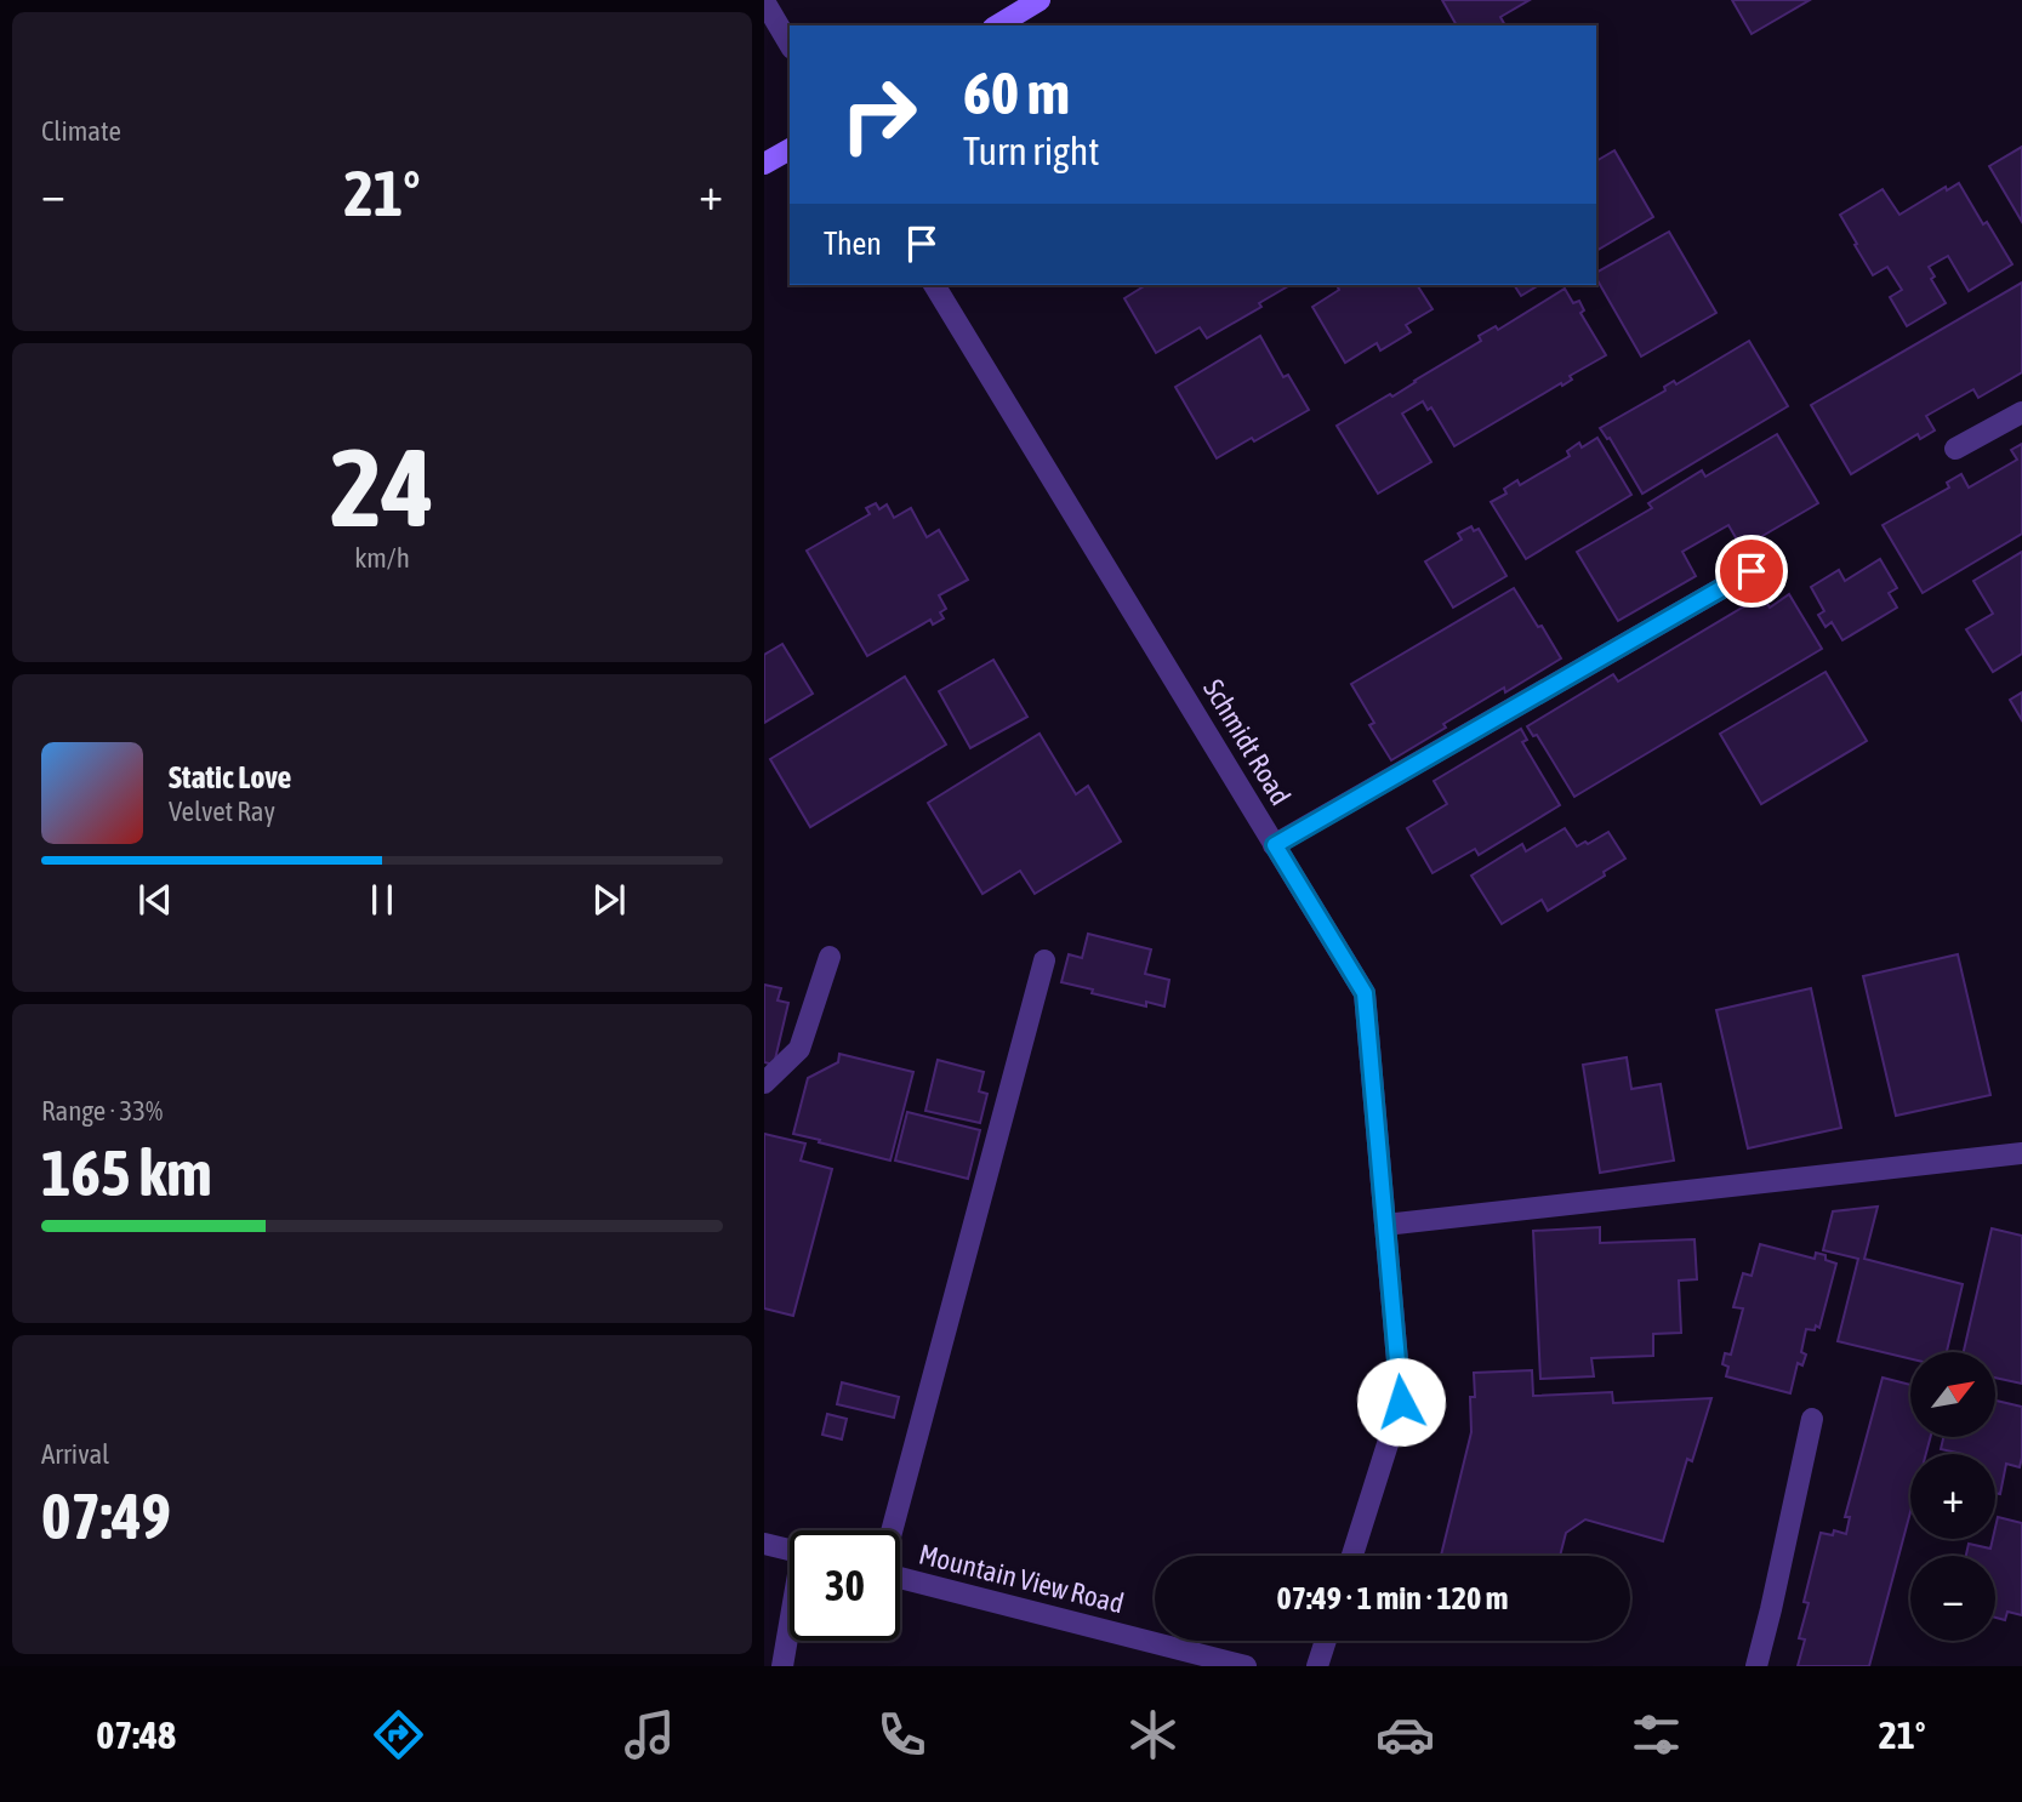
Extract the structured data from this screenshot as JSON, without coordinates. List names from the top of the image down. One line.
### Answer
{"streets":{"street":["Schmidt Road","Mountain View Road"]},"north":"top right","page":{"tile":["Climate",["24","km/h"],["Range · 33%","165 km"],["Arrival","07:49"]],"turn":["60 m","Turn right"],"heat":["−","21°","+"],"then":"Then","song":["Static Love","Velvet Ray"],"map_buttons":["+","−"],"limit":"30","trip":"07:49 · 1 min · 120 m","tabs":["07:48","21°"]}}
